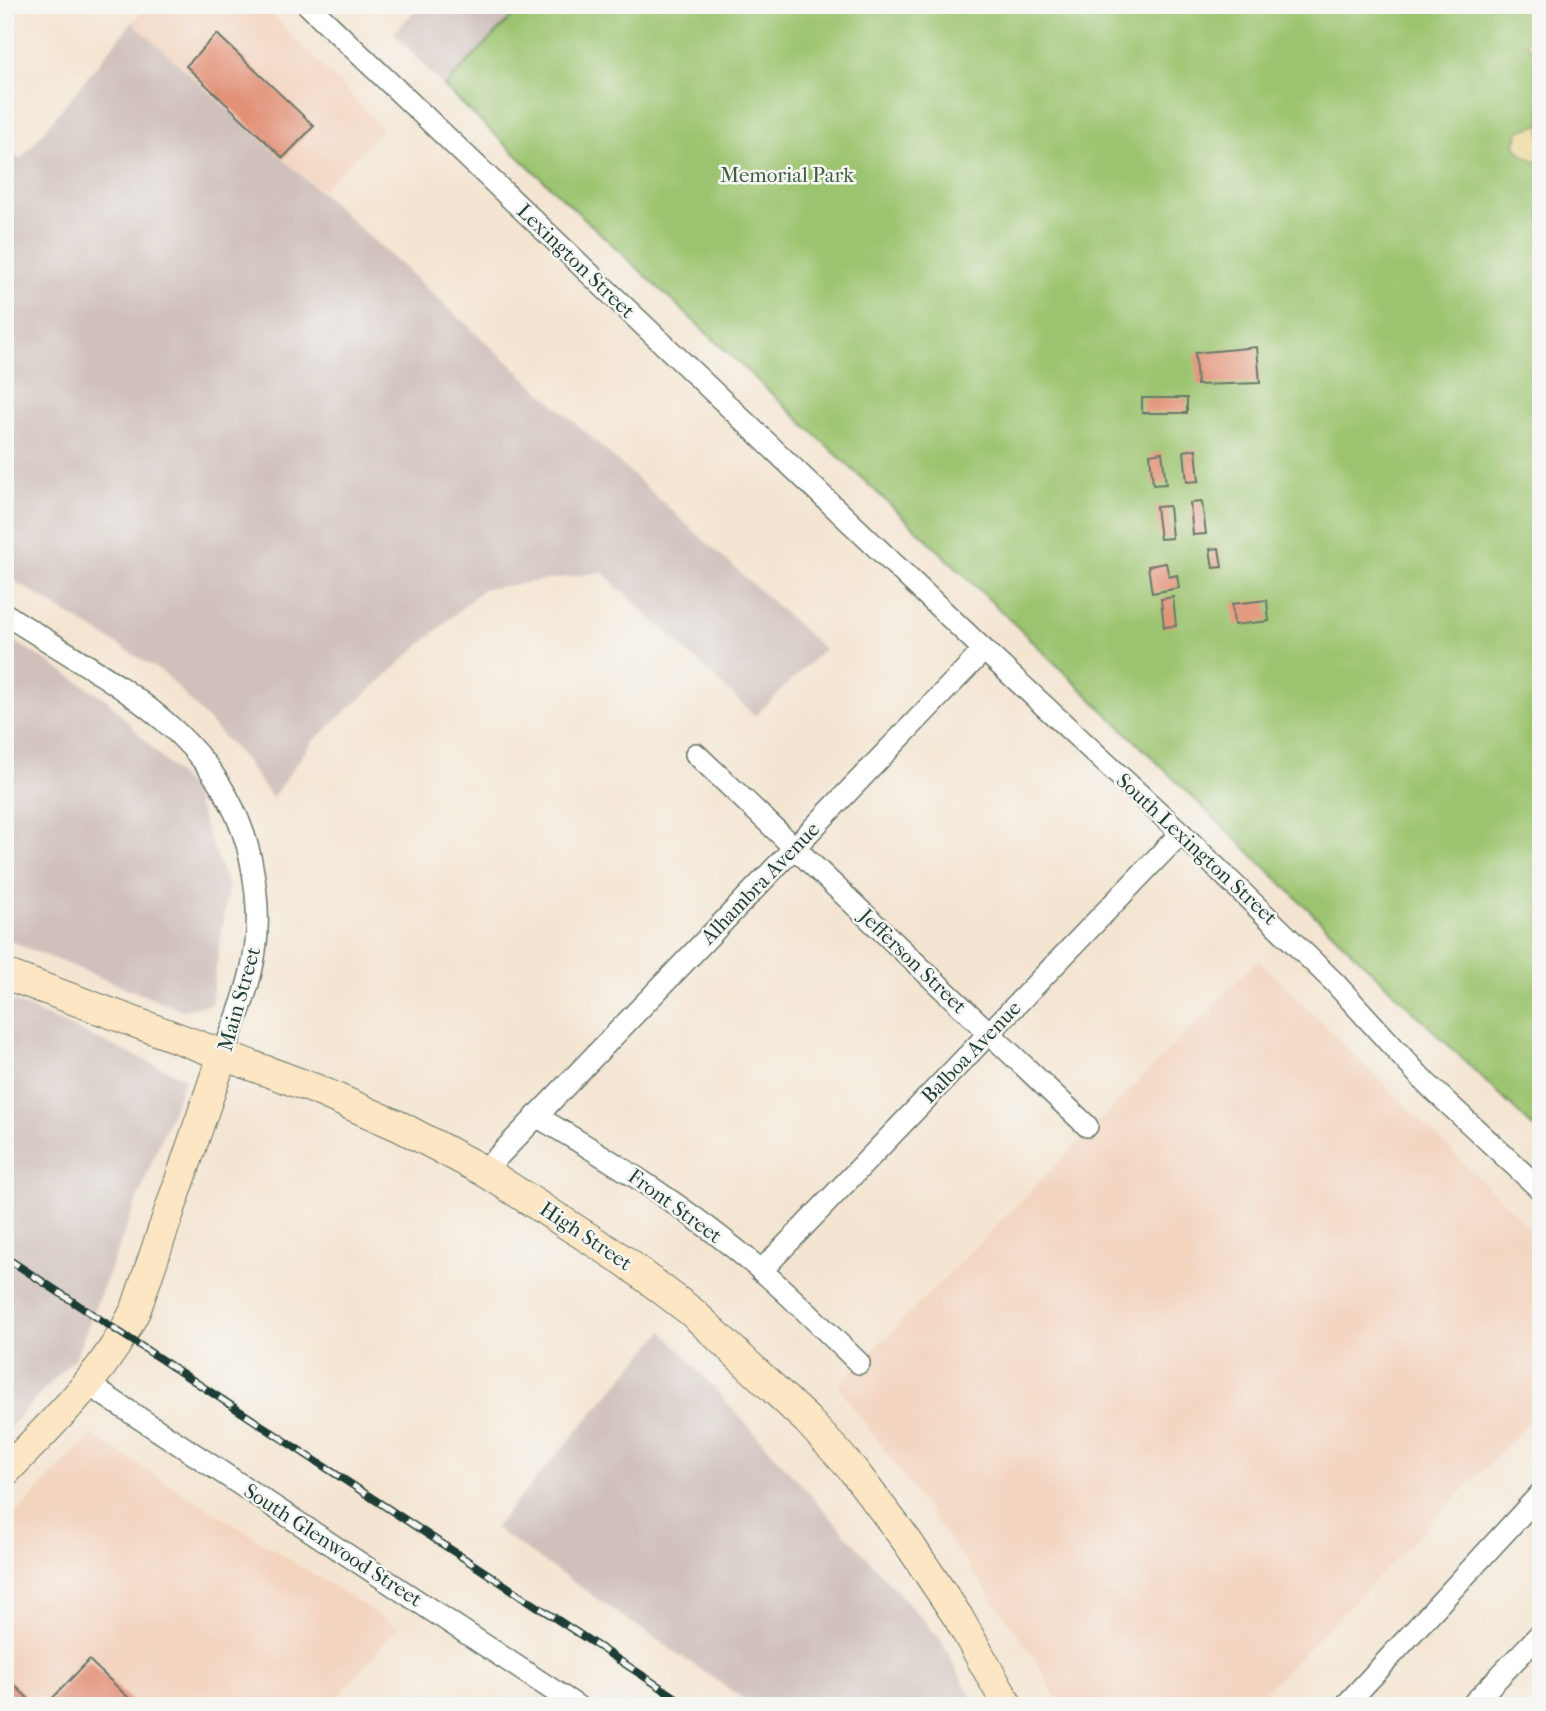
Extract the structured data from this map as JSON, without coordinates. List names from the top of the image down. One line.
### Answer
{"streets":{"main road":["Main Street","High Street"],"street":["Lexington Street","South Lexington Street","Alhambra Avenue","Jefferson Street","Balboa Avenue","Front Street","South Glenwood Street"]},"crossings":[["Lexington Street","South Lexington Street"],["South Lexington Street","Alhambra Avenue"],["South Lexington Street","Balboa Avenue"],["Alhambra Avenue","Jefferson Street"],["Alhambra Avenue","Front Street"],["Jefferson Street","Balboa Avenue"],["Main Street","High Street"],["Main Street","South Glenwood Street"],["Balboa Avenue","Front Street"]],"parks":["Memorial Park"]}
